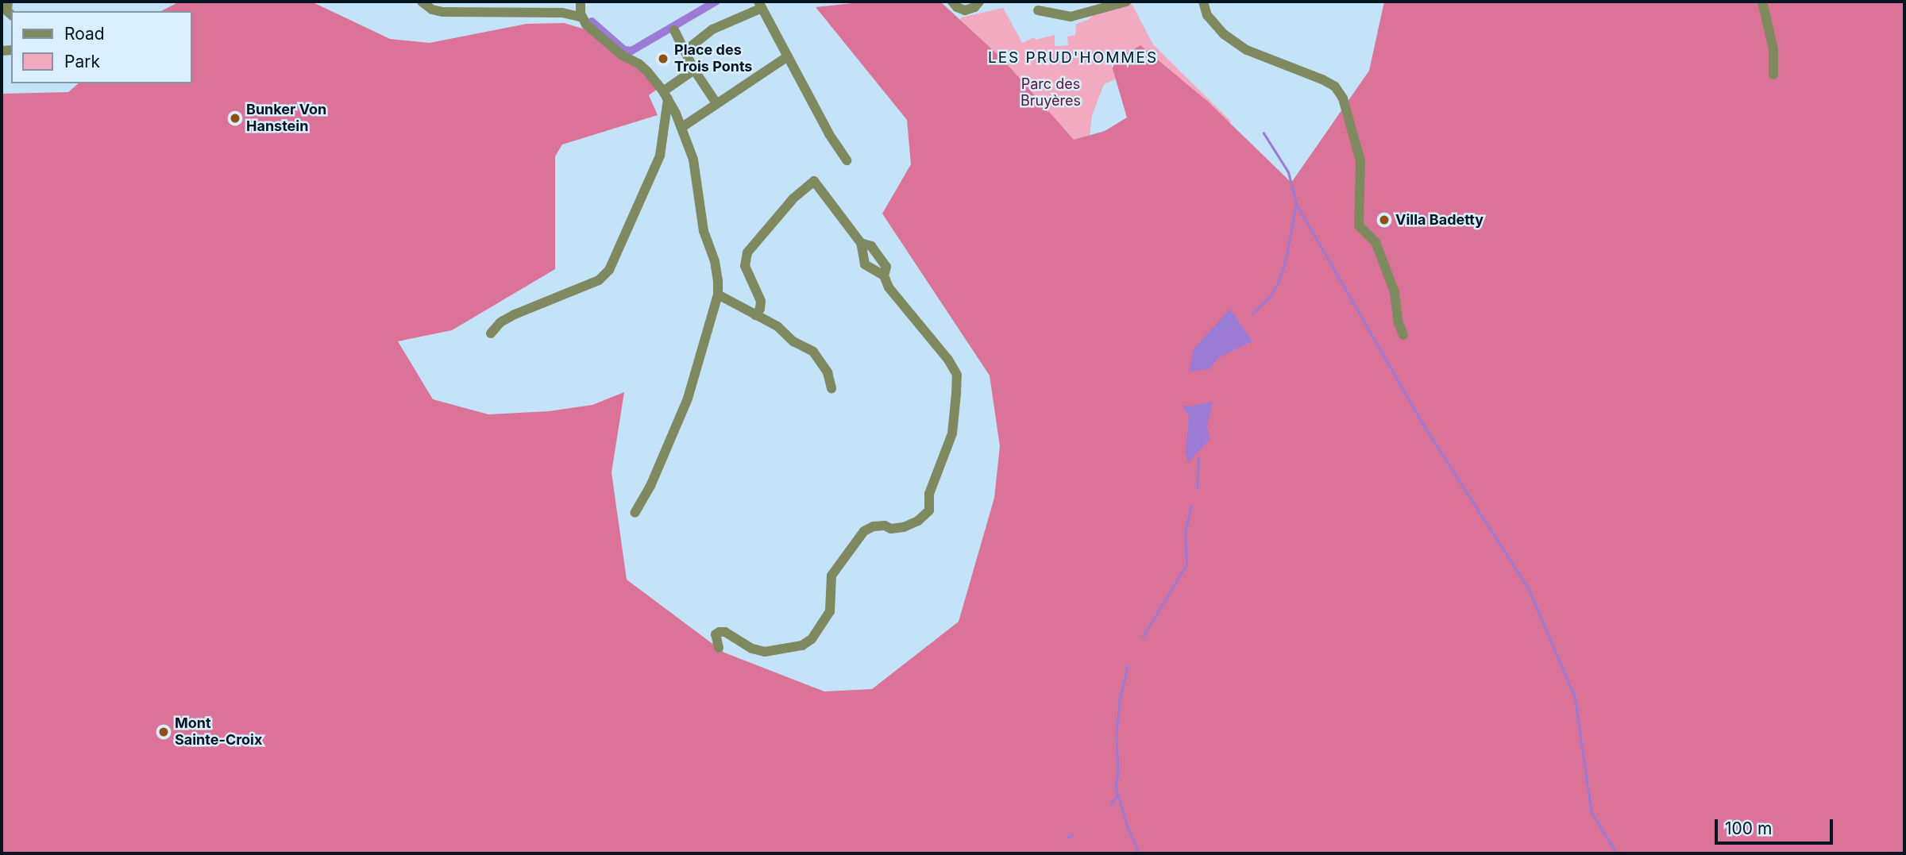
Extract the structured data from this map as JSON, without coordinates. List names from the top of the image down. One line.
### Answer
{"districts":["LES PRUD'HOMMES"],"parks":["Parc des Bruyères"],"places":["Place des Trois Ponts","Bunker Von Hanstein","Villa Badetty","Mont Sainte-Croix"],"legend":["Road","Park"],"scale_bar":"100 m"}
